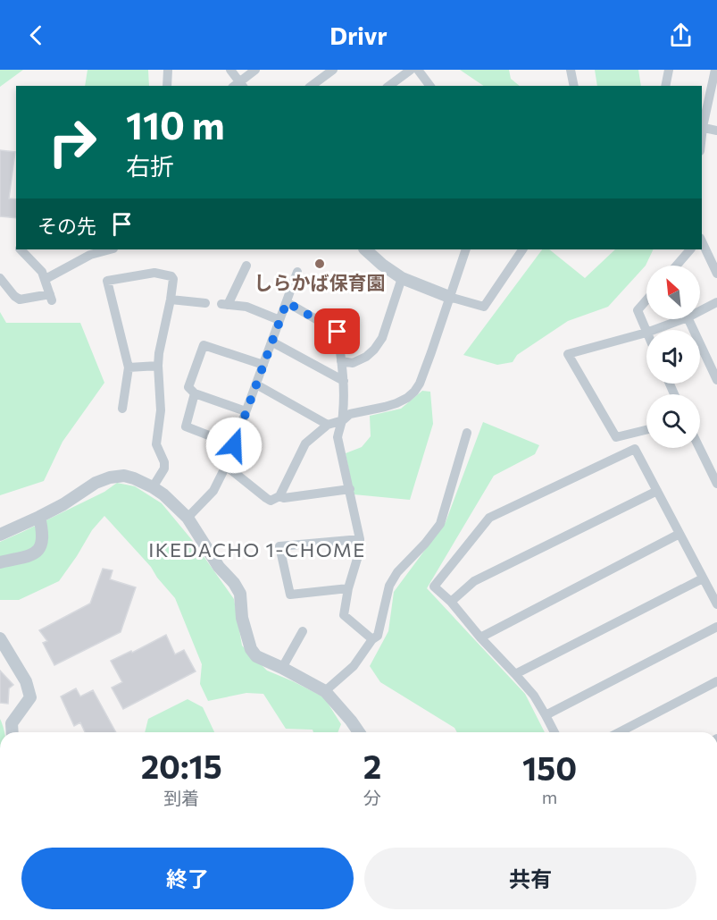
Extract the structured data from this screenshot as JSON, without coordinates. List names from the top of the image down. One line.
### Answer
{"districts":["IKEDACHO 1-CHOME"],"places":["しらかば保育園"],"north":"top left","page":{"header":"Drivr","turn":["110 m","右折"],"then":"その先","eta":["20:15","到着","2","分","150","m"],"buttons":["終了","共有"]}}
